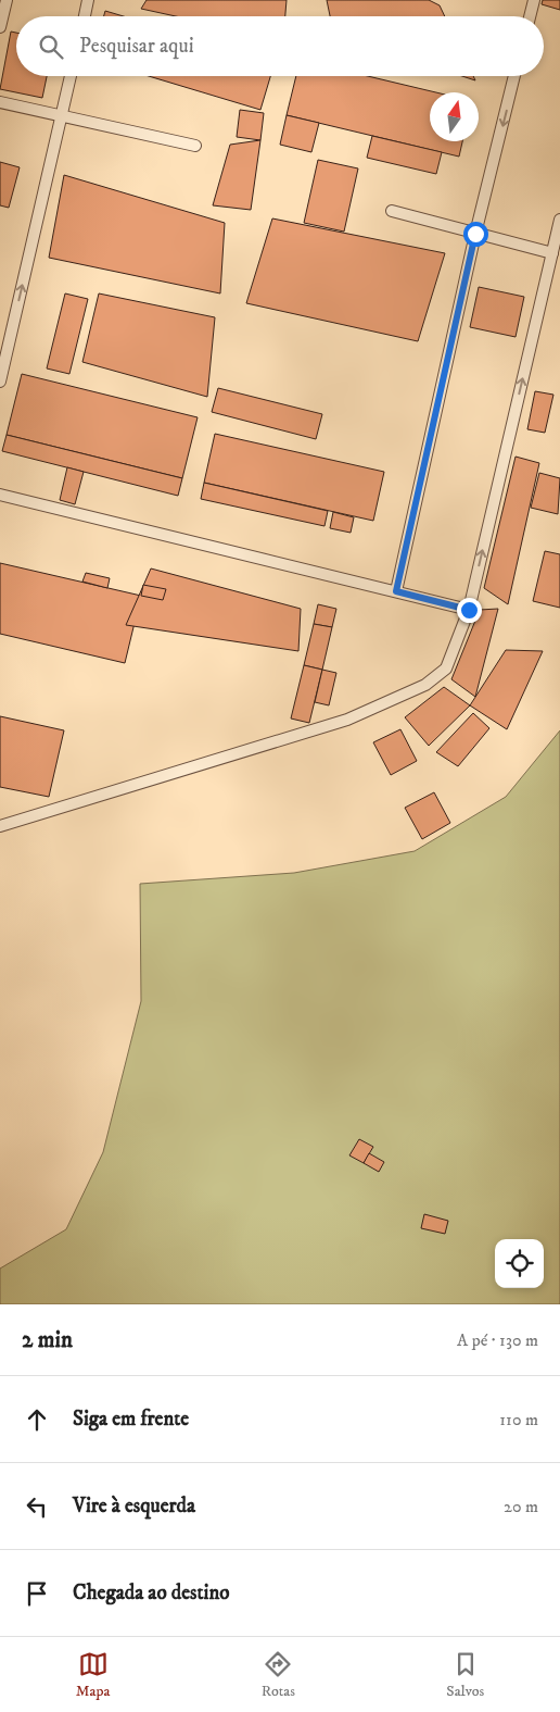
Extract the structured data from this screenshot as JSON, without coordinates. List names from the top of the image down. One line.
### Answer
{"north":"top","page":{"search":"Pesquisar aqui","heading":["2 min","A pé · 130 m"],"list":[["Siga em frente","110 m"],["Vire à esquerda","20 m"],"Chegada ao destino"],"nav":["Mapa","Rotas","Salvos"]}}
